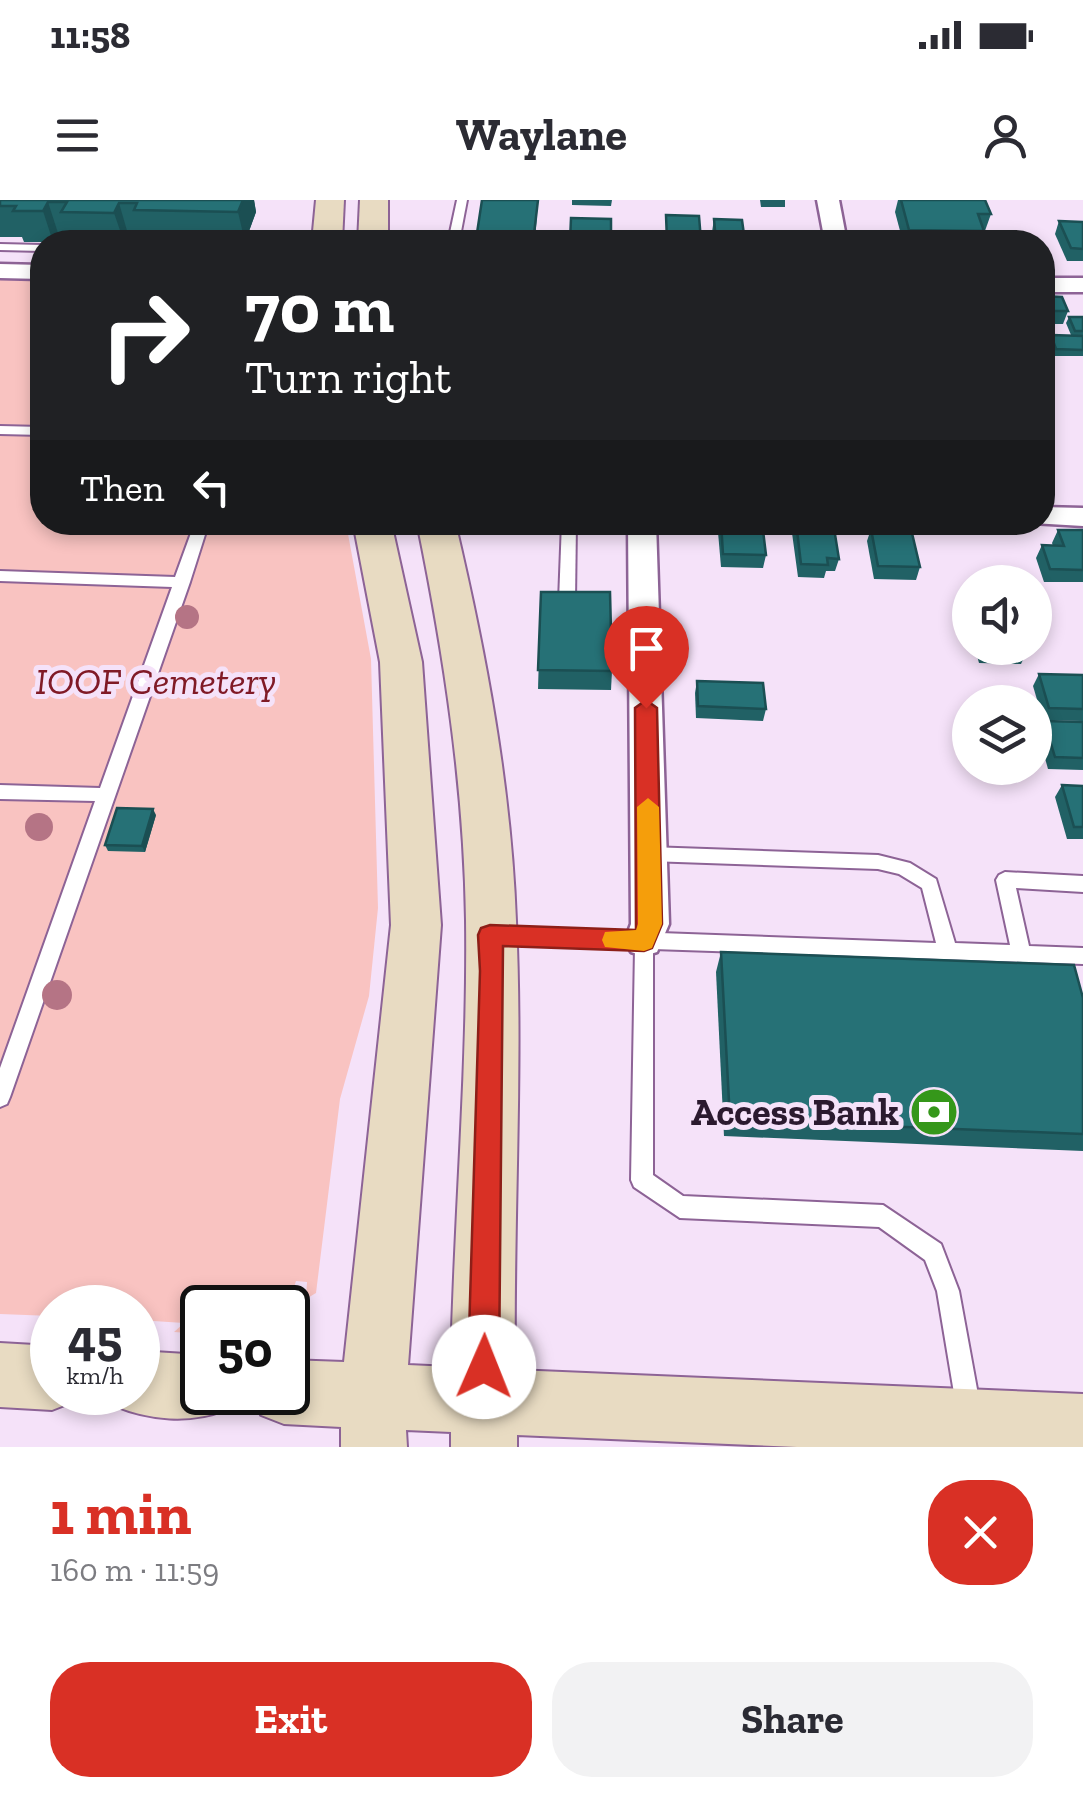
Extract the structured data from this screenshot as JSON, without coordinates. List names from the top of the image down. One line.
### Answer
{"parks":["IOOF Cemetery"],"places":{"bank":["Access Bank"]},"page":{"status":"11:58","header":"Waylane","turn":["70 m","Turn right"],"then":"Then","speed":"45 km/h","limit":"50","heading":["1 min","160 m · 11:59"],"buttons":["Exit","Share"]}}
